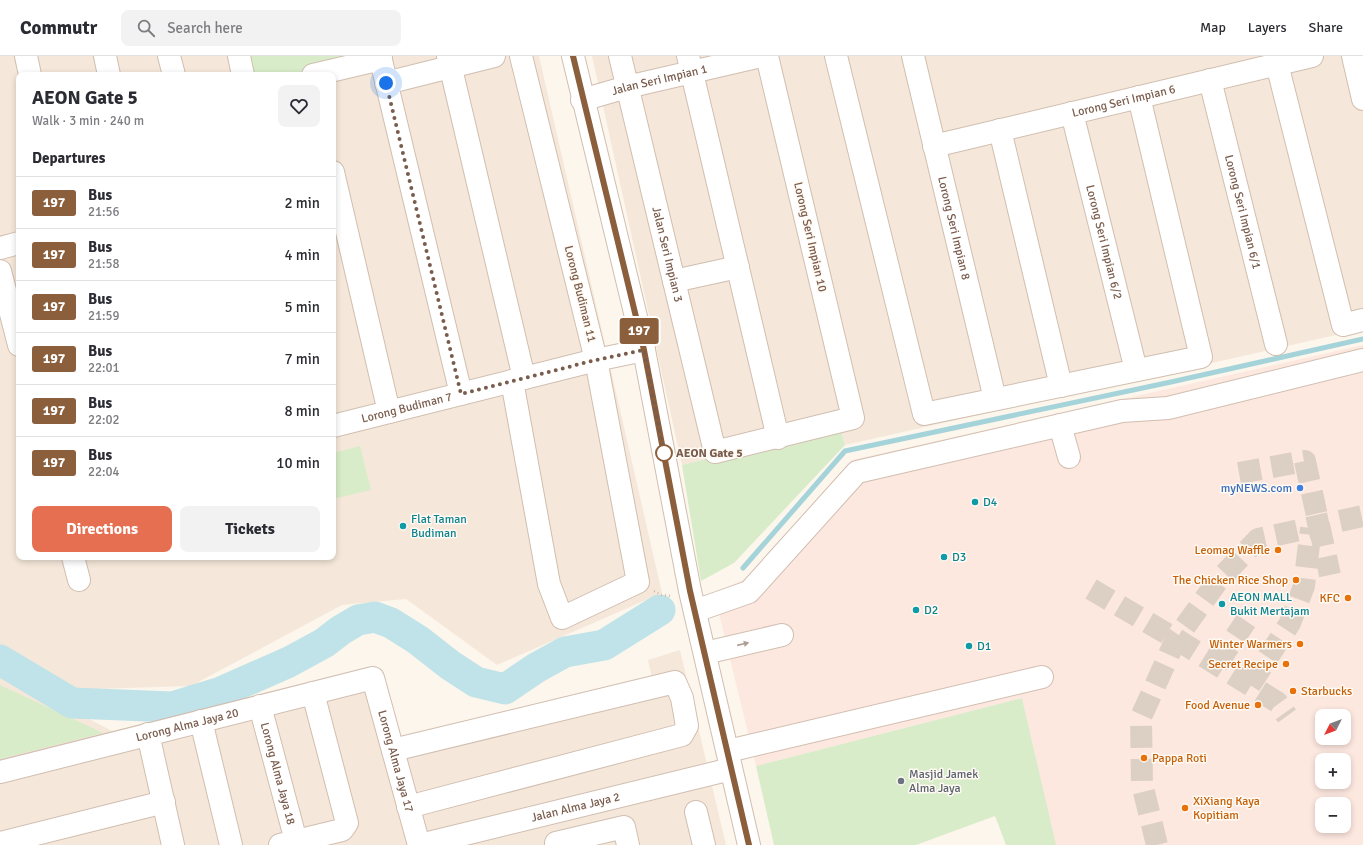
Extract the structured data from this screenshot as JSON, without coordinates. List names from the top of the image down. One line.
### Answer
{"streets":{"street":["Jalan Seri Impian 1","Lorong Seri Impian 6","Lorong Seri Impian 6/1","Lorong Seri Impian 8","Lorong Seri Impian 10","Lorong Seri Impian 6/2","Jalan Seri Impian 3","Lorong Budiman 11","Lorong Budiman 7","Lorong Alma Jaya 20","Lorong Alma Jaya 17","Lorong Alma Jaya 18","Jalan Alma Jaya 2"]},"crossings":[["Jalan Seri Impian 1","Jalan Seri Impian 3"],["Lorong Seri Impian 6","Lorong Seri Impian 6/1"],["Lorong Seri Impian 6","Lorong Seri Impian 8"],["Lorong Seri Impian 6","Lorong Seri Impian 6/2"],["Lorong Seri Impian 10","Jalan Seri Impian 3"],["Lorong Budiman 11","Lorong Budiman 7"],["Lorong Alma Jaya 20","Lorong Alma Jaya 17"],["Lorong Alma Jaya 20","Lorong Alma Jaya 18"],["Lorong Alma Jaya 17","Jalan Alma Jaya 2"]],"places":["AEON Gate 5","myNEWS.com","D4","Flat Taman Budiman","Leomag Waffle","D3","The Chicken Rice Shop","KFC","AEON MALL Bukit Mertajam","D2","Winter Warmers","D1","Secret Recipe","Starbucks","Food Avenue","Pappa Roti","Masjid Jamek Alma Jaya","XiXiang Kaya Kopitiam"],"lines":["bus line 197"],"north":"bottom left","page":{"header":"Commutr","search":"Search here","nav":["Map","Layers","Share"],"on_map":"197","heading":[["AEON Gate 5","Walk · 3 min · 240 m"],"Departures"],"list":[{"mark":"197","name":"Bus","note":"21:56","value":"2 min"},{"mark":"197","name":"Bus","note":"21:58","value":"4 min"},{"mark":"197","name":"Bus","note":"21:59","value":"5 min"},{"mark":"197","name":"Bus","note":"22:01","value":"7 min"},{"mark":"197","name":"Bus","note":"22:02","value":"8 min"},{"mark":"197","name":"Bus","note":"22:04","value":"10 min"}],"buttons":["Directions","Tickets"],"map_buttons":["+","−"]}}
